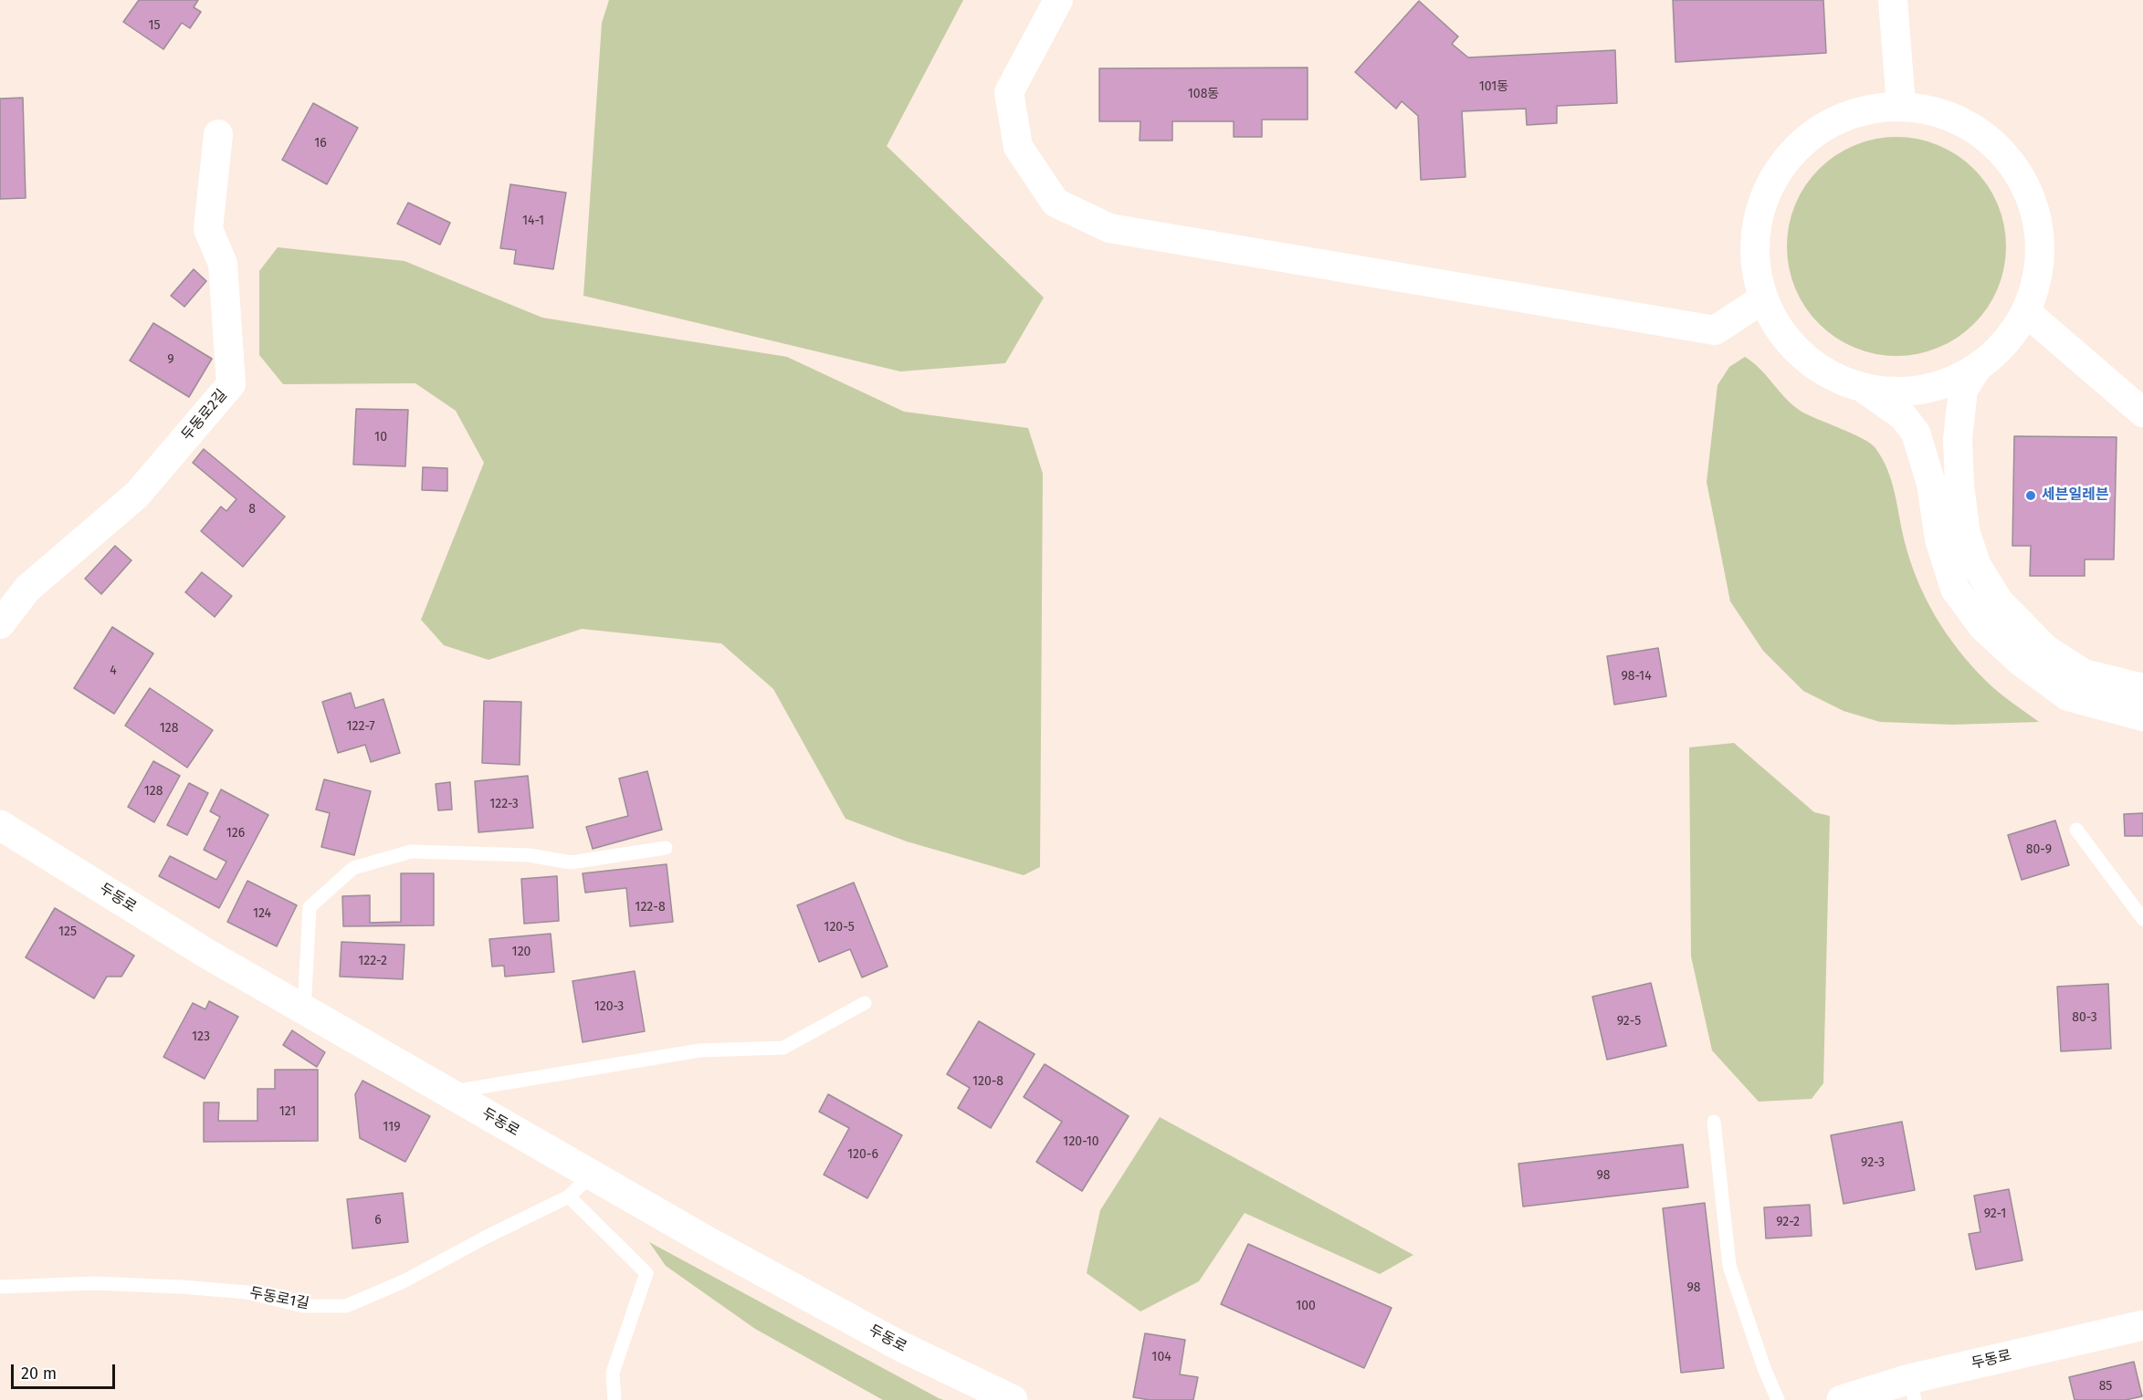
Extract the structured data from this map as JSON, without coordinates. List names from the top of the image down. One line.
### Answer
{"streets":{"street":["두동로2길","두동로"],"lane":["두동로1길"]},"crossings":[["두동로","두동로1길"]],"places":["세븐일레븐"],"house_numbers":["15","101동","108동","16","14-1","9","10","8","4","98-14","122-7","128","128","122-3","126","80-9","122-8","124","120-5","125","120","122-2","120-3","80-3","92-5","123","120-8","121","119","120-10","120-6","92-3","98","92-1","6","92-2","98","100","104","85"],"scale_bar":"20 m"}
